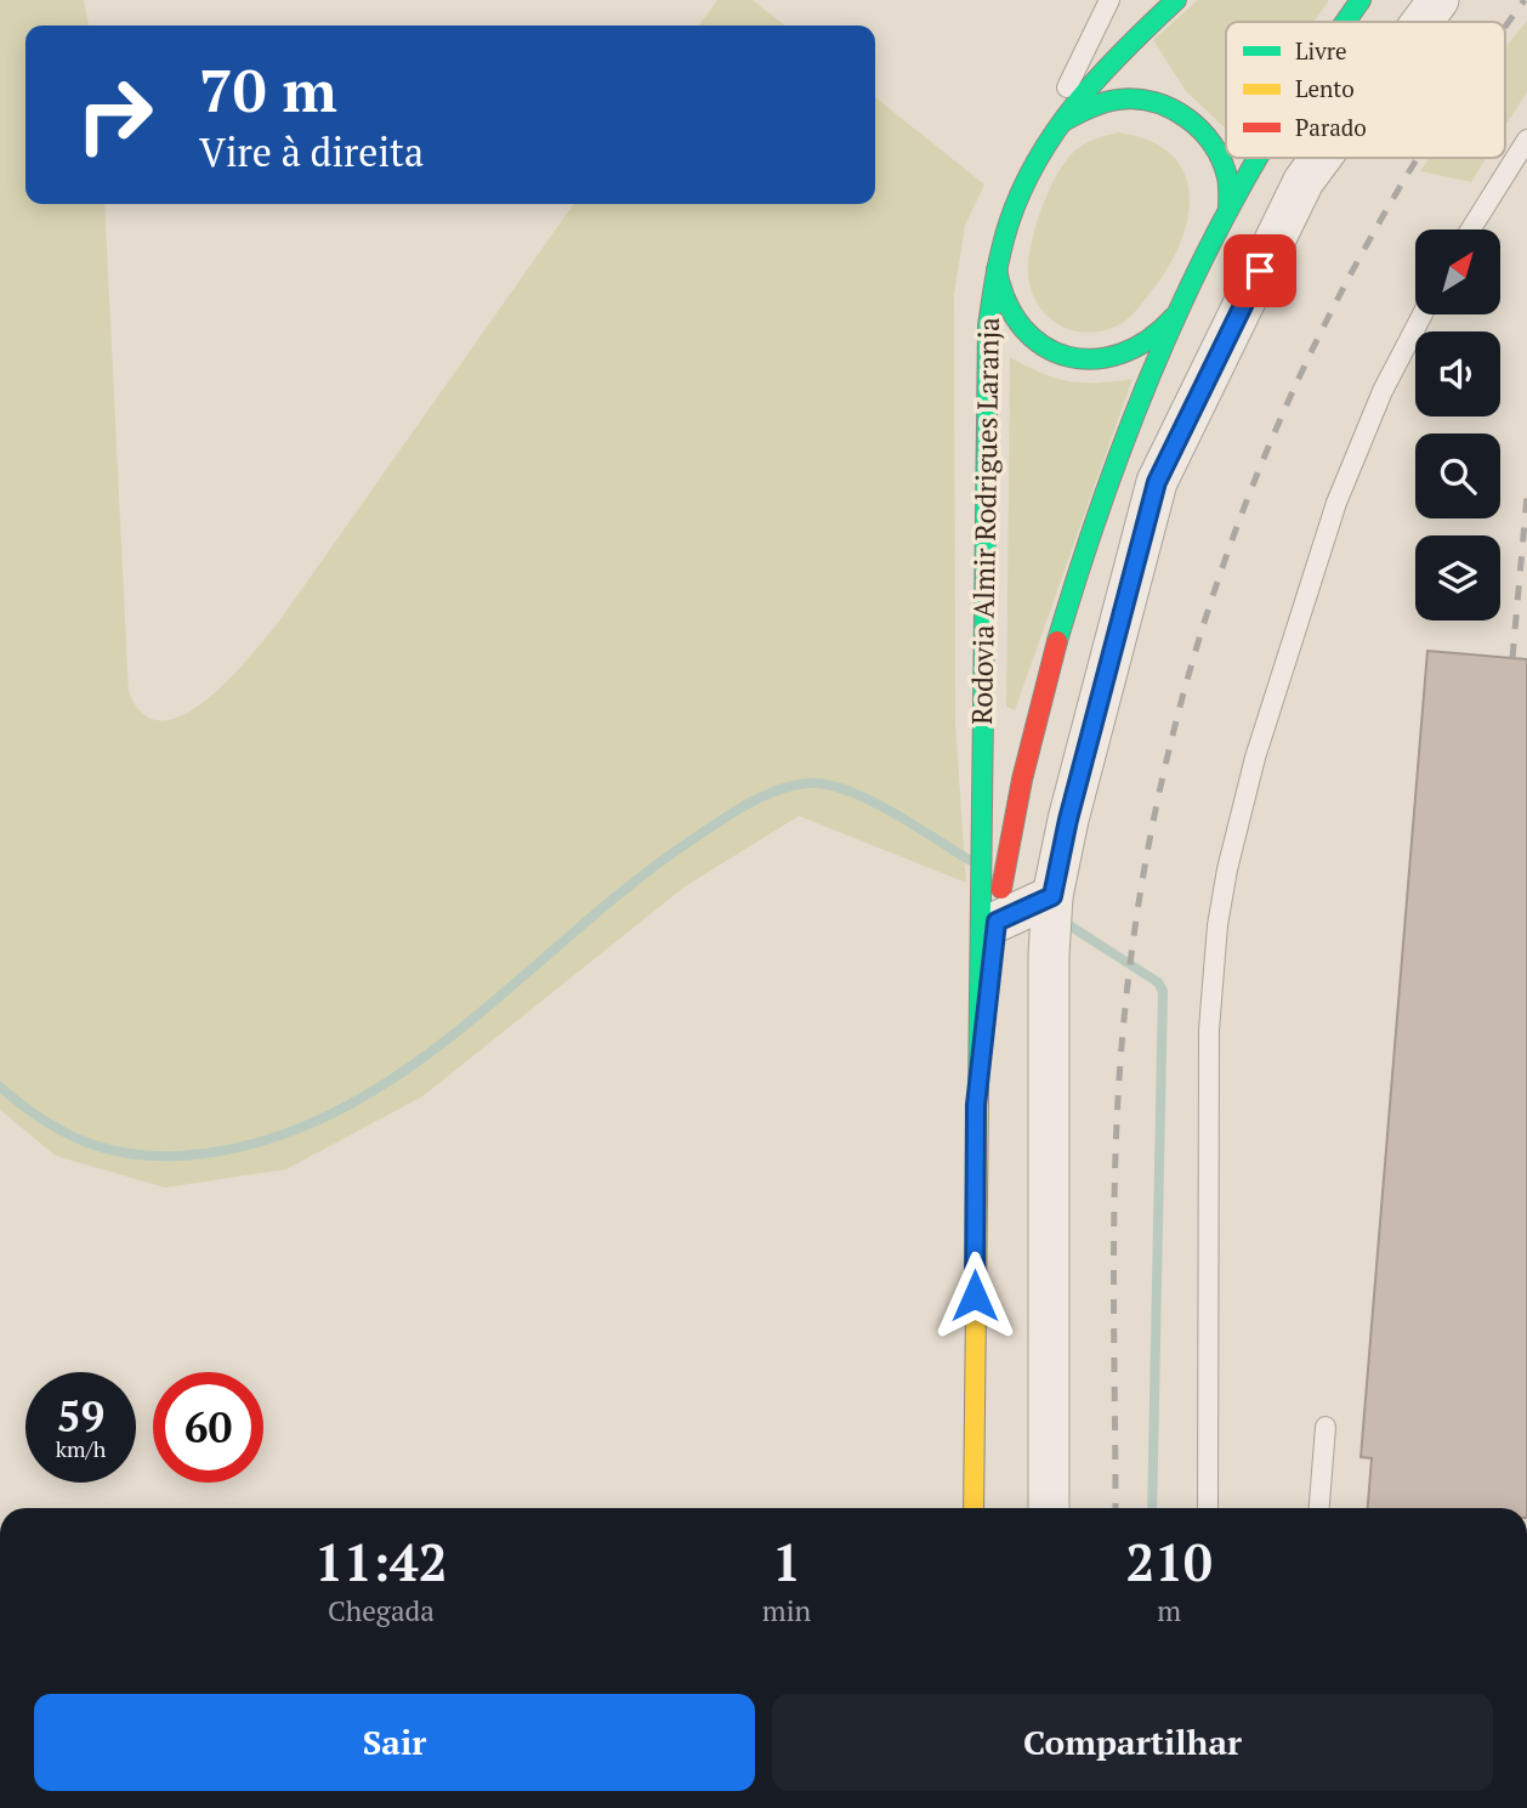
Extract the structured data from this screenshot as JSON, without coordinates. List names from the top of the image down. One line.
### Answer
{"streets":{"main road":["Rodovia Almir Rodrigues Laranja"]},"legend":["Livre","Lento","Parado"],"north":"top right","page":{"turn":["70 m","Vire à direita"],"speed":"59 km/h","limit":"60","eta":["11:42","Chegada","1","min","210","m"],"buttons":["Sair","Compartilhar"]}}
